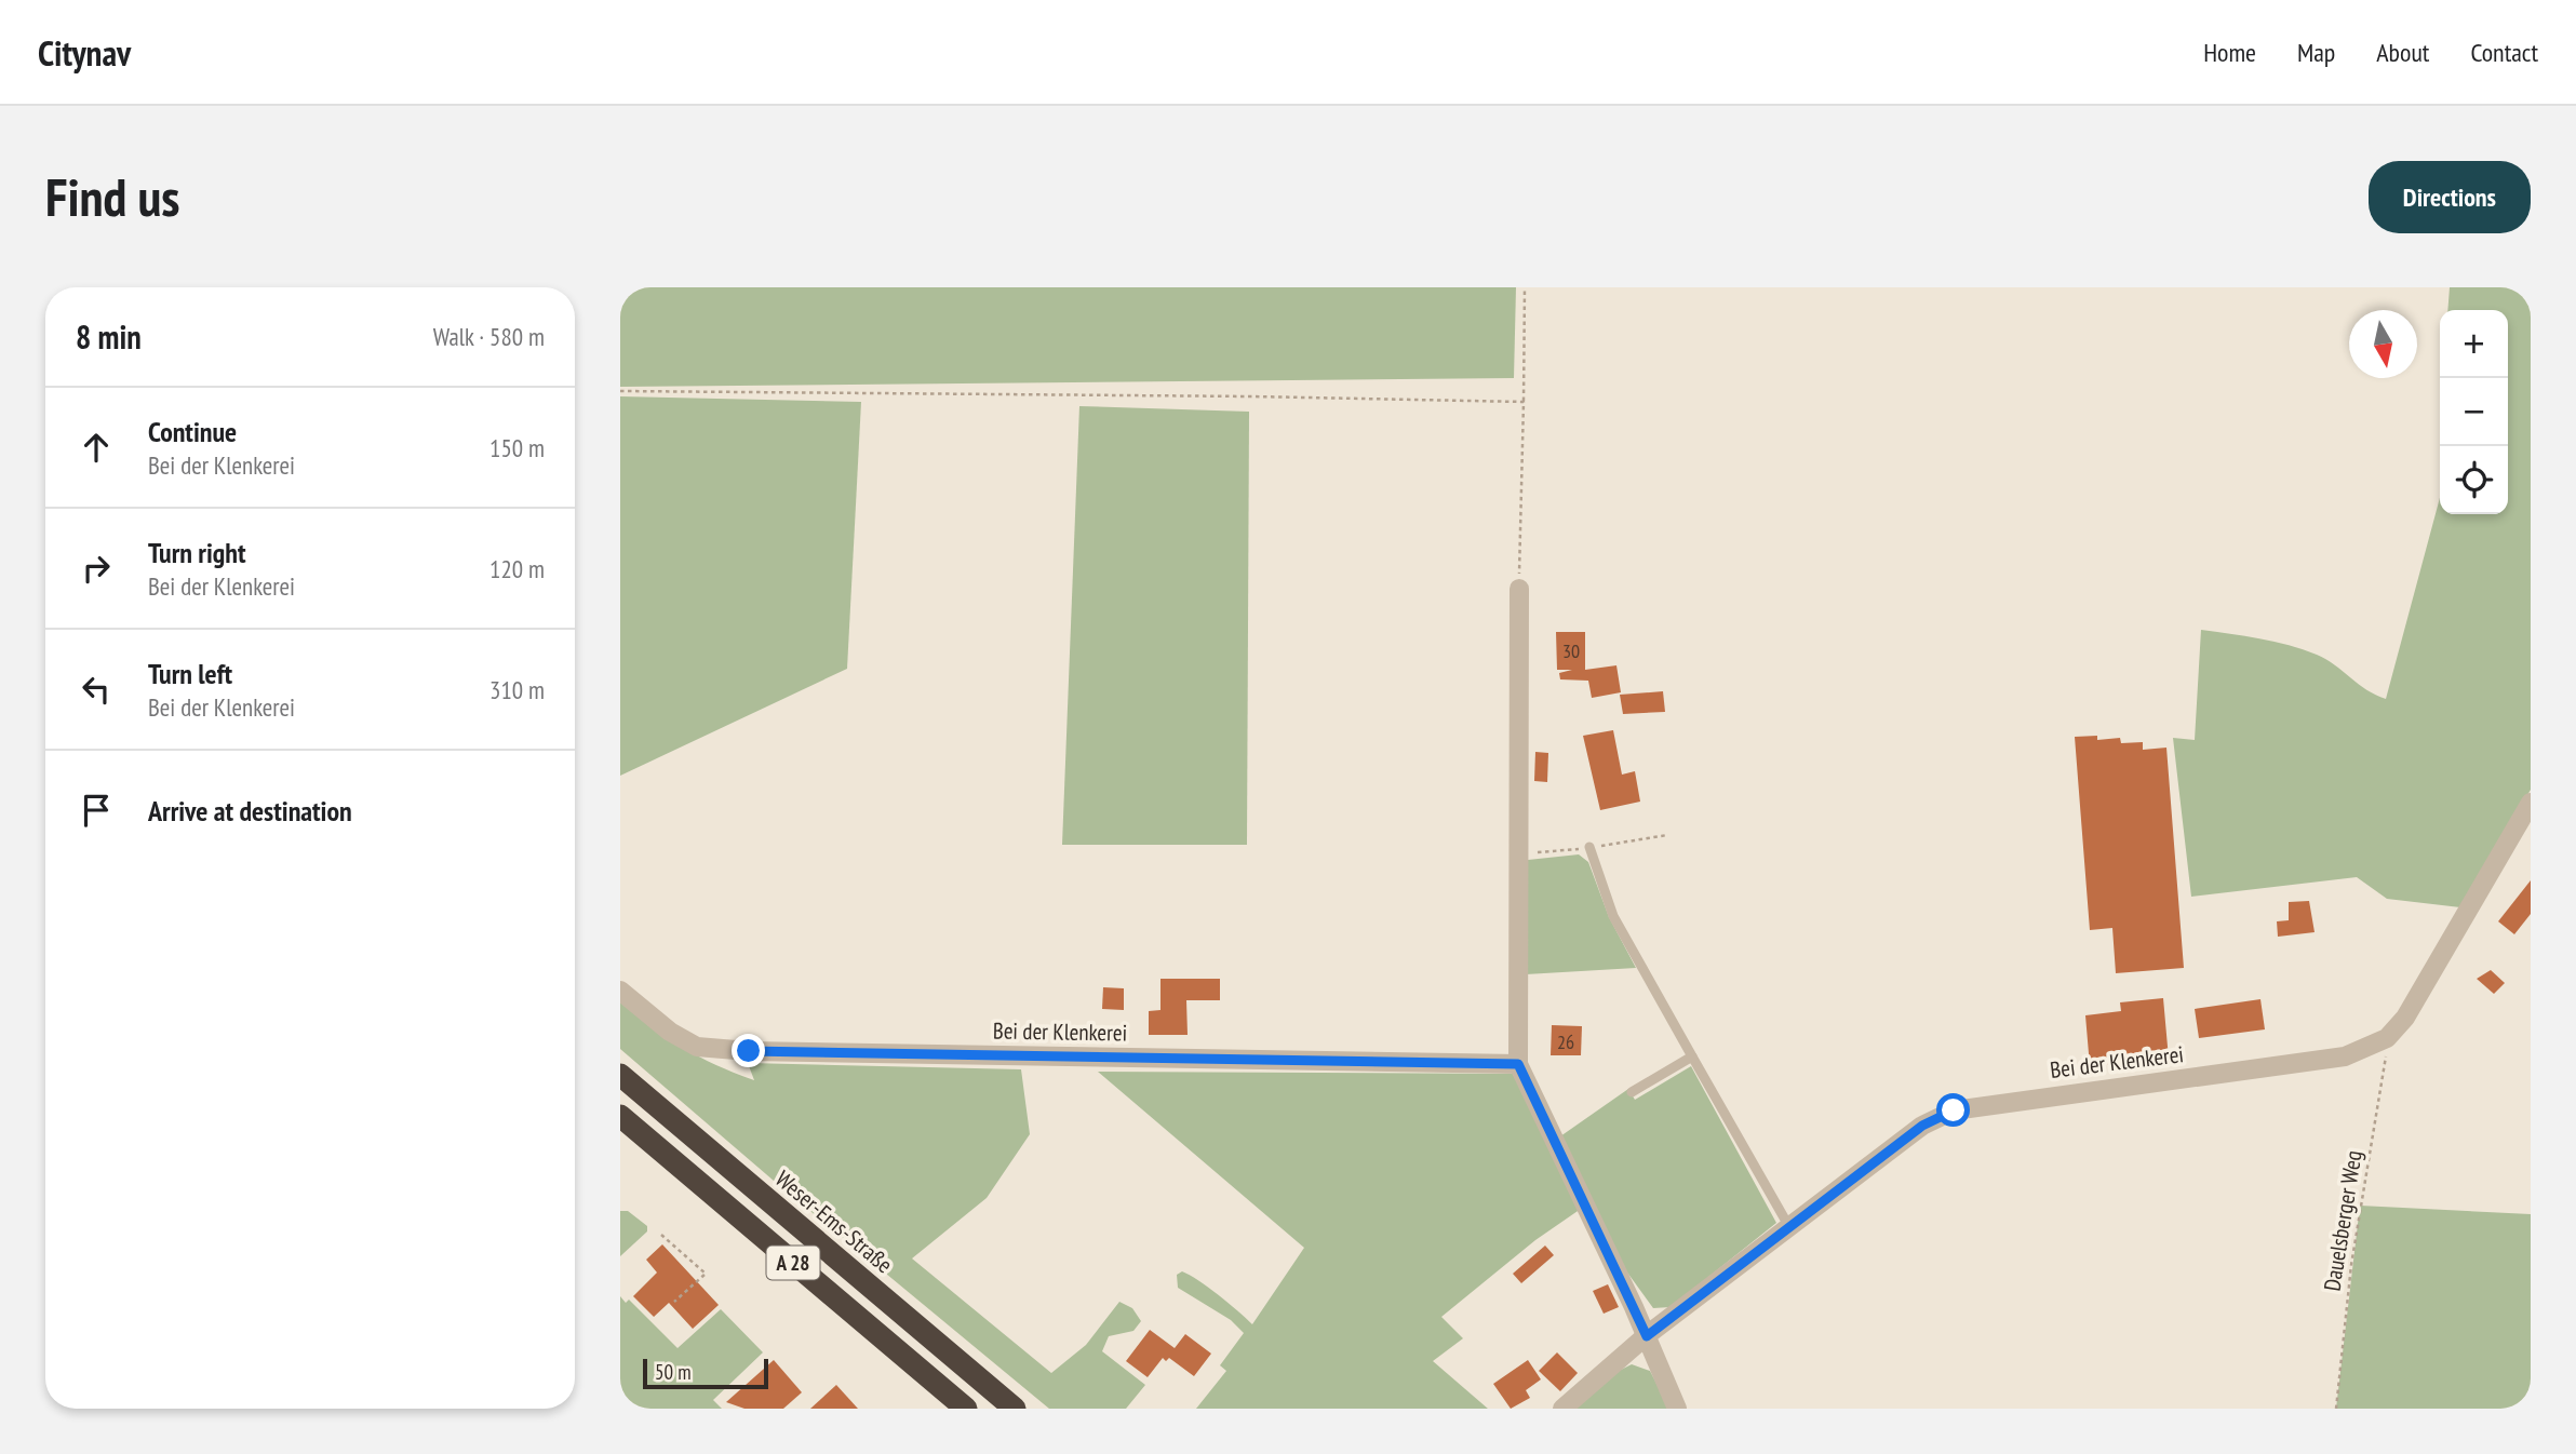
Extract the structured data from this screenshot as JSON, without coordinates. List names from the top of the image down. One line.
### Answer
{"streets":{"highway":["Weser-Ems-Straße","A 28"],"street":["Bei der Klenkerei"],"path":["Dauelsberger Weg"]},"crossings":[["Bei der Klenkerei","Dauelsberger Weg"]],"house_numbers":["30","26"],"scale_bar":"50 m","north":"bottom","page":{"header":"Citynav","nav":["Home","Map","About","Contact"],"buttons":"Directions","title":"Find us","heading":["8 min","Walk · 580 m"],"map_buttons":["+","−"],"list":[["Continue","Bei der Klenkerei","150 m"],["Turn right","Bei der Klenkerei","120 m"],["Turn left","Bei der Klenkerei","310 m"],"Arrive at destination"],"scale":"50 m"}}
